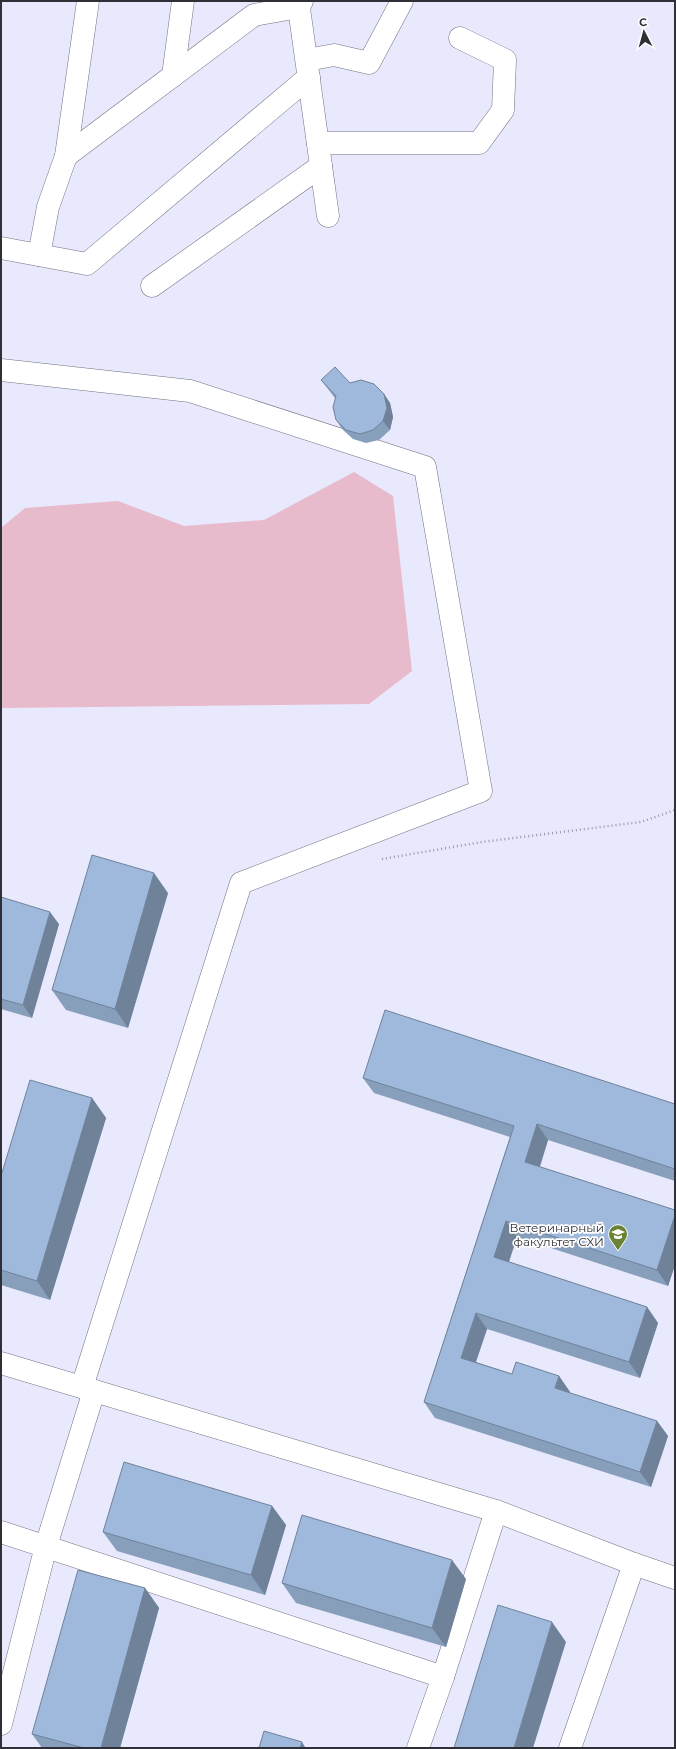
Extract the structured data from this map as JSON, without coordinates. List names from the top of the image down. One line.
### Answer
{"places":{"school or university":["Ветеринарный факультет СХИ"]},"north":"top"}
